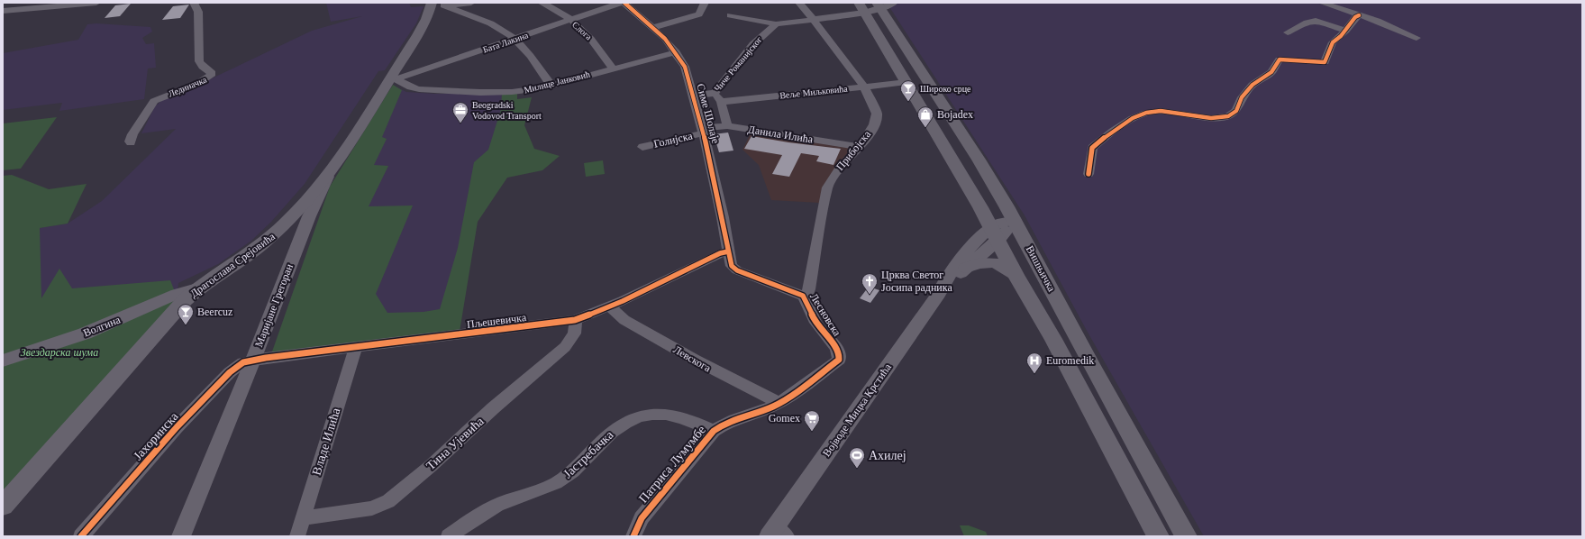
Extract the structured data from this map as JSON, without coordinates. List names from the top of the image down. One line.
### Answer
{"streets":{"main road":["Драгослава Срејовића","Вишњичка"],"street":["Слога","Бата Лакина","Чиче Романијског","Милице Јанковић","Лединачка","Веље Миљковића","Симе Шолаје","Данила Илића","Голијска","Прибојска","Маријане Грегоран","Лесновска","Пљешевичка","Волгина","Левскога","Војводе Мицка Крстића","Јахоринска","Владе Илића","Тина Ујевића","Јастребачка","Патриса Лумумбе"]},"crossings":[["Слога","Бата Лакина"],["Слога","Милице Јанковић"],["Бата Лакина","Милице Јанковић"],["Бата Лакина","Драгослава Срејовића"],["Чиче Романијског","Симе Шолаје"],["Милице Јанковић","Симе Шолаје"],["Милице Јанковић","Драгослава Срејовића"],["Веље Миљковића","Прибојска"],["Симе Шолаје","Данила Илића"],["Симе Шолаје","Голијска"],["Симе Шолаје","Лесновска"],["Симе Шолаје","Пљешевичка"],["Данила Илића","Голијска"],["Данила Илића","Прибојска"],["Прибојска","Лесновска"],["Драгослава Срејовића","Маријане Грегоран"],["Драгослава Срејовића","Волгина"],["Вишњичка","Војводе Мицка Крстића"],["Маријане Грегоран","Пљешевичка"],["Маријане Грегоран","Јахоринска"],["Лесновска","Пљешевичка"],["Лесновска","Левскога"],["Лесновска","Патриса Лумумбе"],["Пљешевичка","Левскога"],["Пљешевичка","Јахоринска"],["Пљешевичка","Владе Илића"],["Пљешевичка","Тина Ујевића"],["Левскога","Патриса Лумумбе"],["Владе Илића","Тина Ујевића"],["Јастребачка","Патриса Лумумбе"]],"parks":["Звездарска шума"],"places":{"bar":["Широко срце","Beercuz"],"office":["Beogradski Vodovod Transport"],"shop":["Bojadex"],"church":["Црква Светог Јосипа радника"],"hospital":["Euromedik"],"supermarket":["Gomex"],"sports":["Ахилеј"]}}
